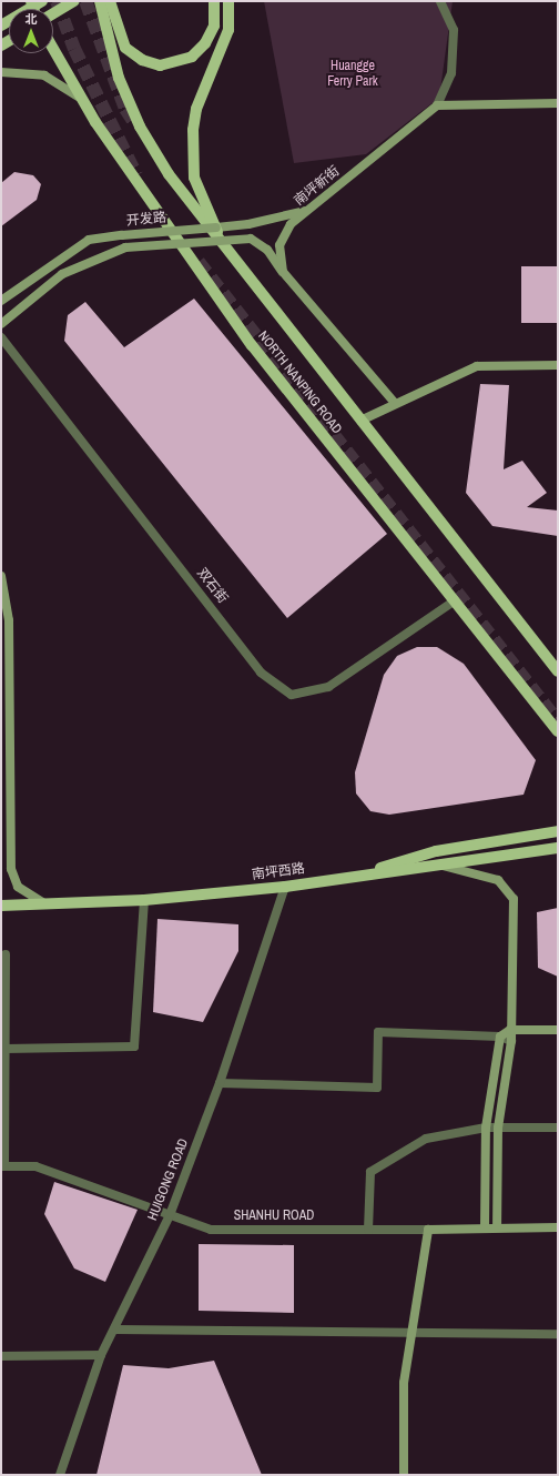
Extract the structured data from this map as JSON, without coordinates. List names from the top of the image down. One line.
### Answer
{"streets":{"main road":["NORTH NANPING ROAD","南坪西路"],"street":["南坪新街","开发路","双石街","HUIGONG ROAD","SHANHU ROAD"]},"crossings":[["南坪新街","开发路"],["NORTH NANPING ROAD","双石街"],["南坪西路","HUIGONG ROAD"],["HUIGONG ROAD","SHANHU ROAD"]],"parks":["Huangge Ferry Park"],"north":"top"}
